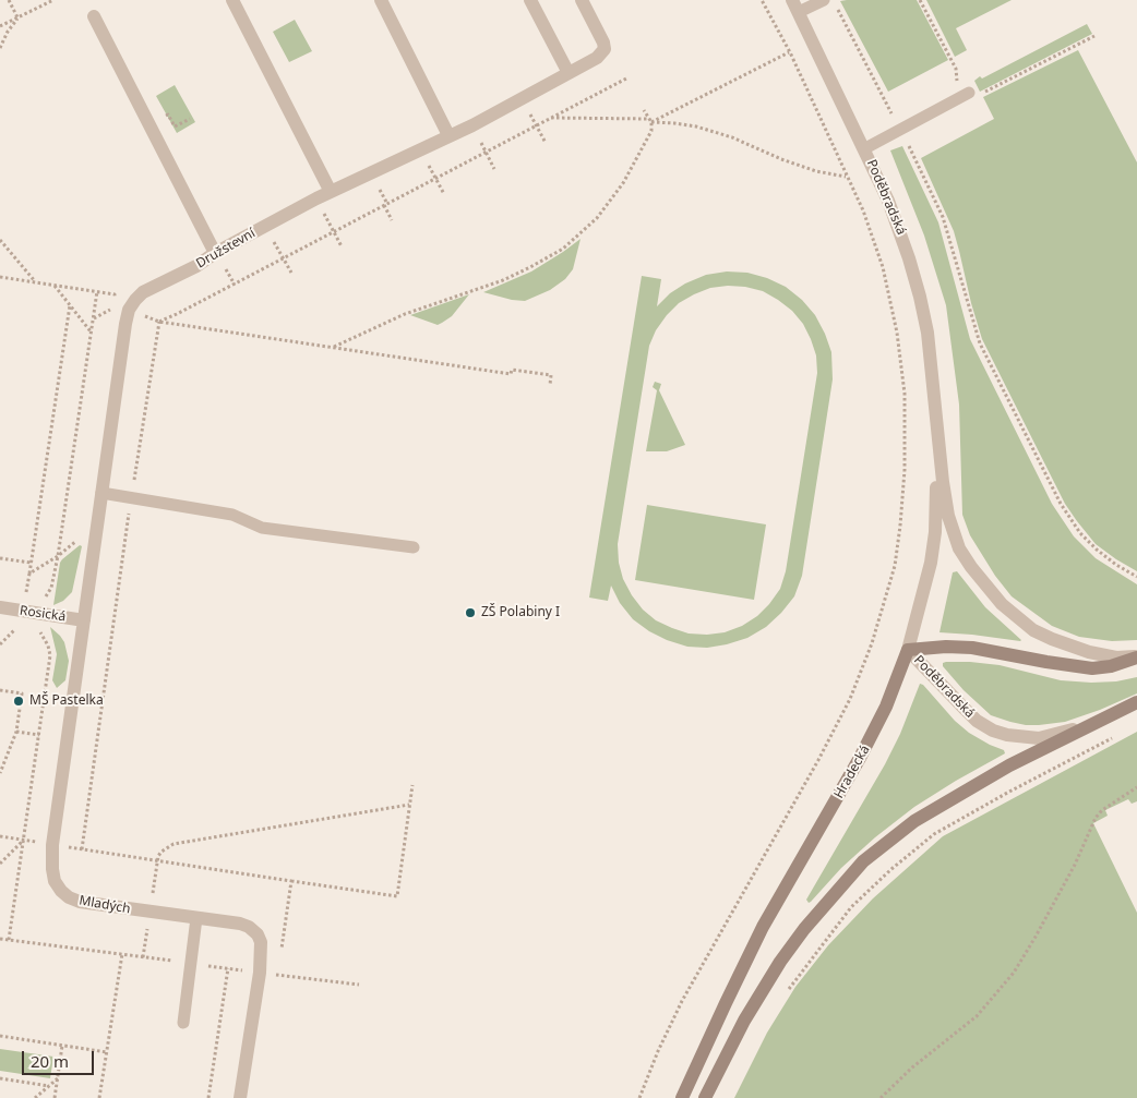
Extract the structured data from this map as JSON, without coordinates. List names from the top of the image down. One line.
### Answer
{"streets":{"main road":["Hradecká"],"street":["Poděbradská","Družstevní","Rosická","Mladých"]},"crossings":[["Poděbradská","Hradecká"],["Družstevní","Rosická"],["Družstevní","Mladých"],["Rosická","Mladých"]],"places":["ZŠ Polabiny I","MŠ Pastelka"],"scale_bar":"20 m"}
